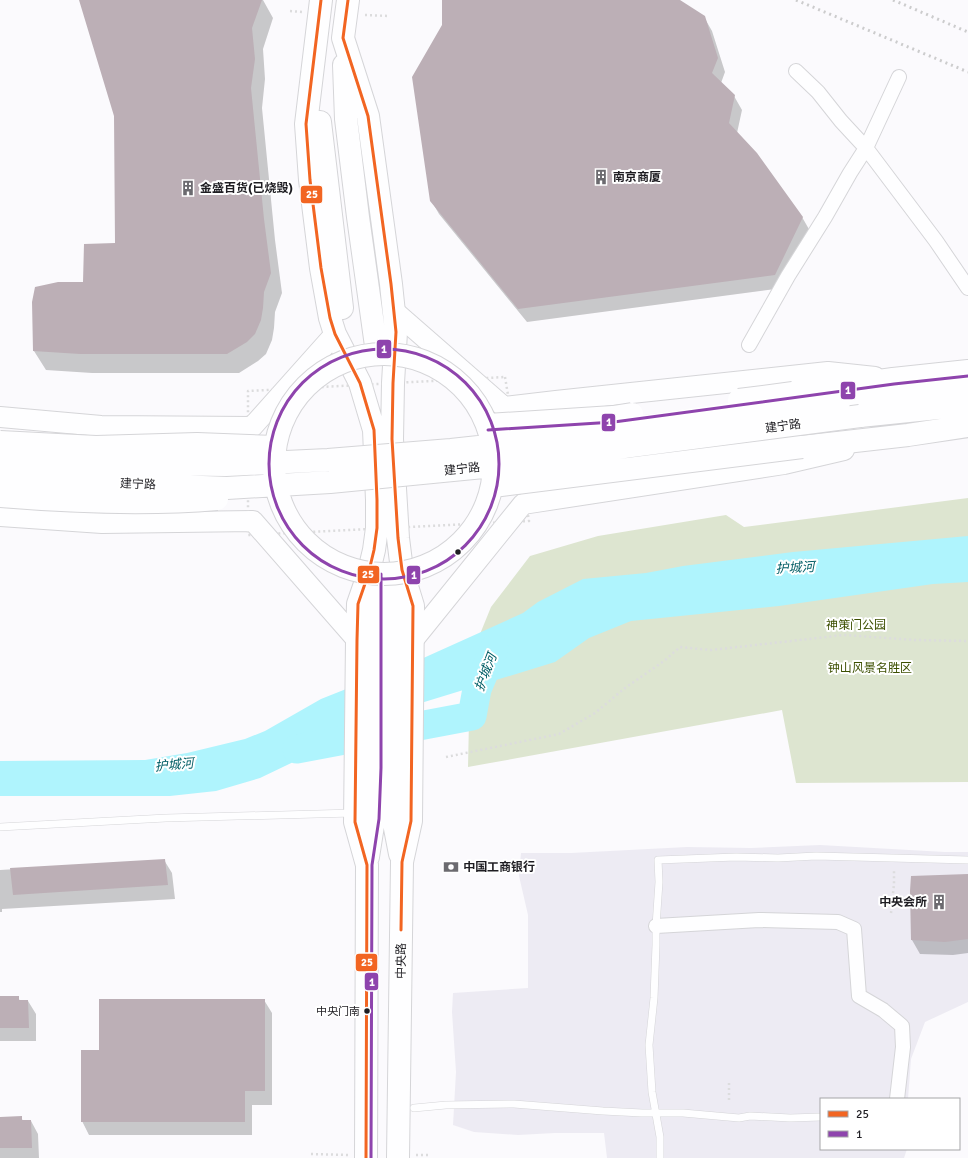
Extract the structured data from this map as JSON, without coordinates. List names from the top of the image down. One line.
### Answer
{"streets":{"main road":["建宁路","中央路"]},"water":["护城河"],"parks":["神策门公园","钟山风景名胜区"],"places":{"building":["南京商厦","金盛百货(已烧毁)","中央会所"],"bank":["中国工商银行"],"other":["中央门南"]},"lines":["transit line 25","transit line 1"],"legend":["25","1"]}
